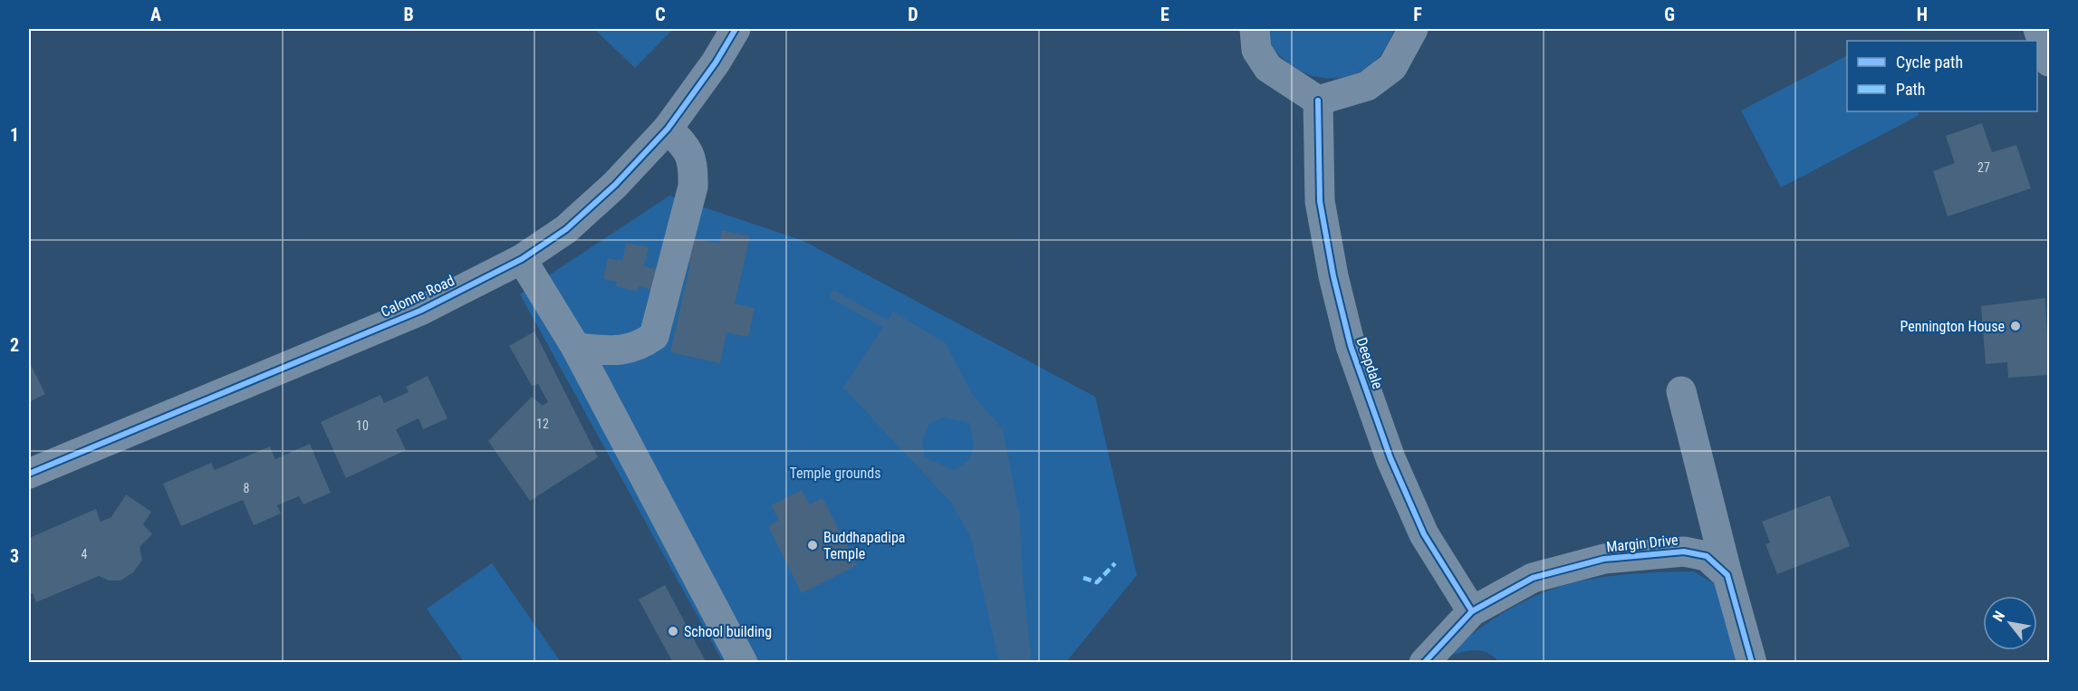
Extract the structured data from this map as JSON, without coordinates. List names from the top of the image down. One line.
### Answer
{"streets":{"street":["Calonne Road","Deepdale","Margin Drive"]},"crossings":[["Deepdale","Margin Drive"]],"parks":["Temple grounds"],"places":["Pennington House","Buddhapadipa Temple","School building"],"house_numbers":["27","12","10","8","4"],"legend":["Cycle path","Path"],"north":"top left","grid":{"columns":["A","B","C","D","E","F","G","H"],"rows":["1","2","3"]}}
